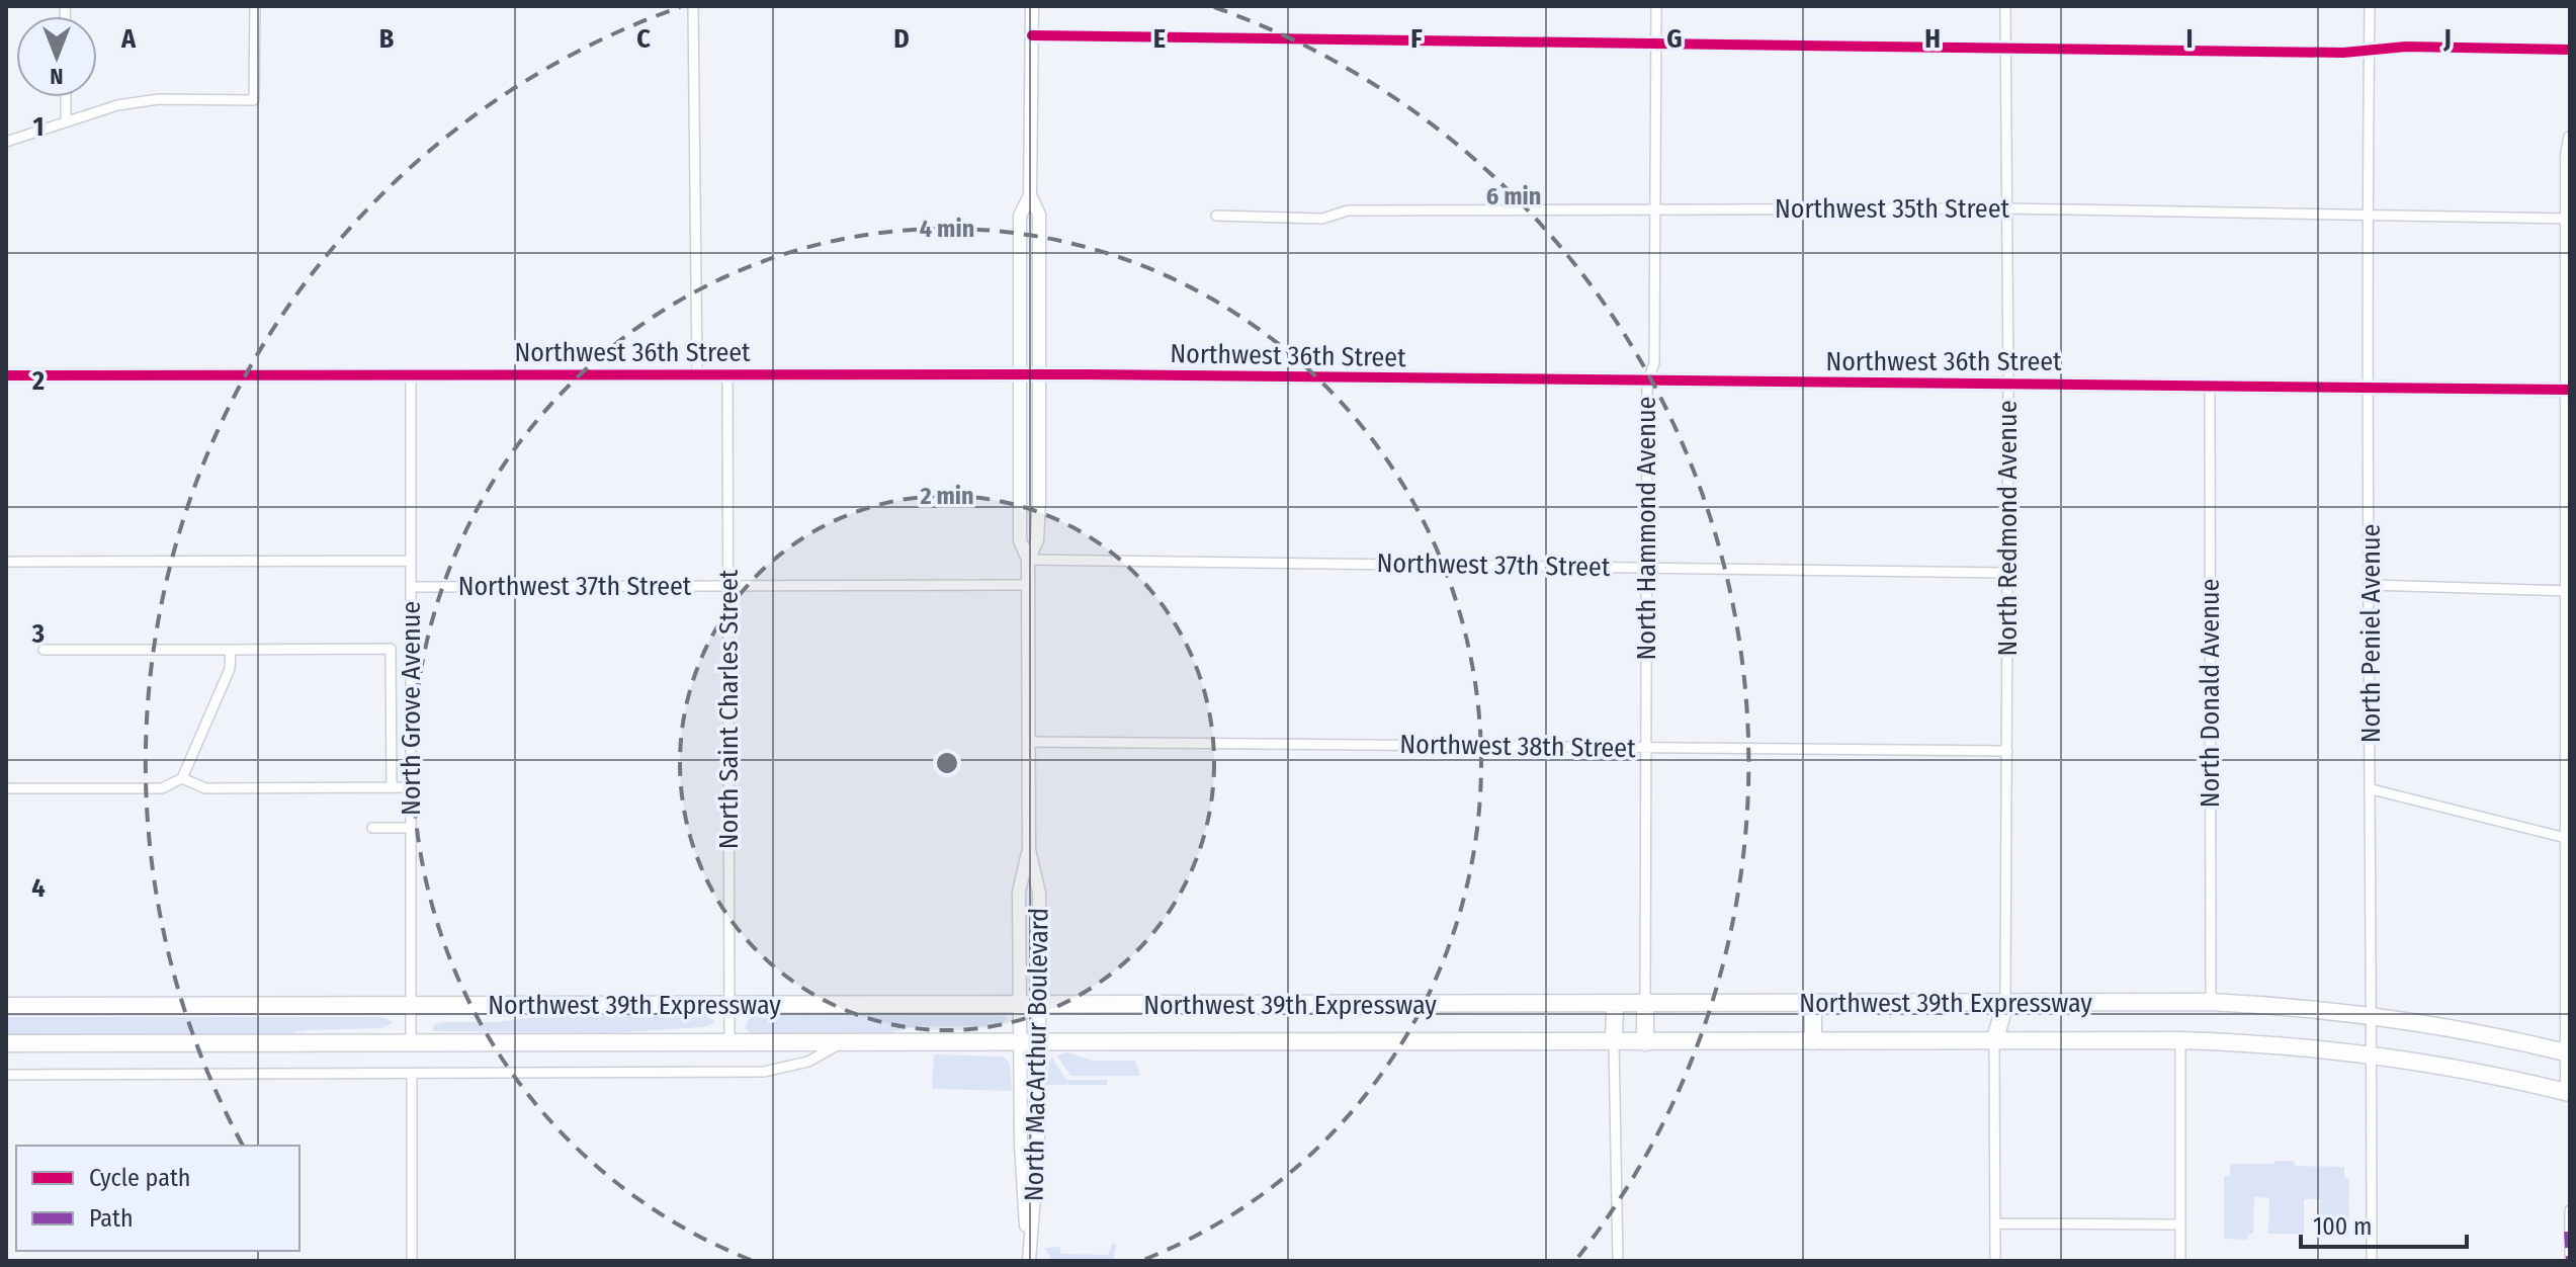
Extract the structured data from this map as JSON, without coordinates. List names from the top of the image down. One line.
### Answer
{"streets":{"highway":["Northwest 39th Expressway"],"main road":["Northwest 36th Street","North MacArthur Boulevard"],"street":["Northwest 35th Street","North Hammond Avenue","North Redmond Avenue","Northwest 37th Street","North Peniel Avenue","North Donald Avenue","North Grove Avenue","North Saint Charles Street","Northwest 38th Street"]},"crossings":[["Northwest 35th Street","North Hammond Avenue"],["Northwest 35th Street","North Redmond Avenue"],["Northwest 35th Street","North Peniel Avenue"],["Northwest 36th Street","North Hammond Avenue"],["Northwest 36th Street","North Redmond Avenue"],["Northwest 36th Street","North Peniel Avenue"],["Northwest 36th Street","North Donald Avenue"],["Northwest 36th Street","North Grove Avenue"],["Northwest 36th Street","North Saint Charles Street"],["Northwest 36th Street","North MacArthur Boulevard"],["North Hammond Avenue","Northwest 37th Street"],["North Hammond Avenue","Northwest 38th Street"],["North Hammond Avenue","Northwest 39th Expressway"],["North Redmond Avenue","Northwest 37th Street"],["North Redmond Avenue","Northwest 38th Street"],["North Redmond Avenue","Northwest 39th Expressway"],["Northwest 37th Street","North Grove Avenue"],["Northwest 37th Street","North Saint Charles Street"],["Northwest 37th Street","North MacArthur Boulevard"],["North Peniel Avenue","Northwest 39th Expressway"],["North Donald Avenue","Northwest 39th Expressway"],["North Grove Avenue","Northwest 39th Expressway"],["North Saint Charles Street","Northwest 39th Expressway"],["Northwest 38th Street","North MacArthur Boulevard"],["Northwest 39th Expressway","North MacArthur Boulevard"]],"legend":["Cycle path","Path"],"scale_bar":"100 m","north":"bottom","grid":{"columns":["A","B","C","D","E","F","G","H","I","J"],"rows":["1","2","3","4"]},"rings":["6 min","4 min","2 min"]}
